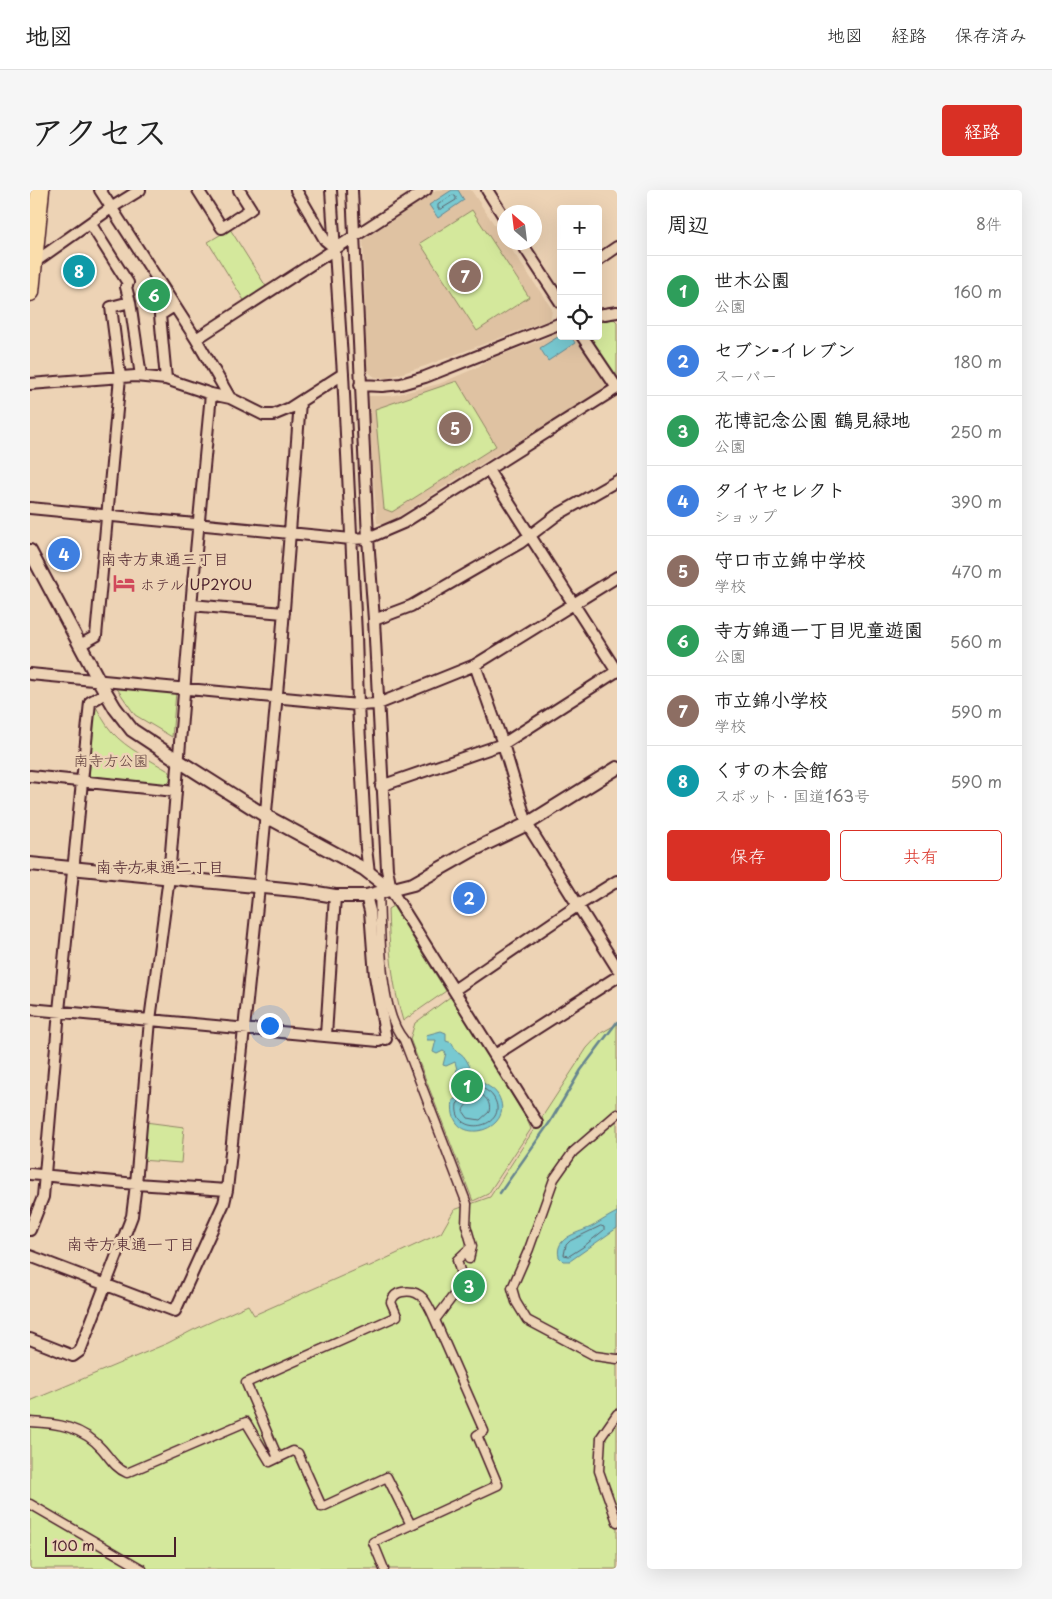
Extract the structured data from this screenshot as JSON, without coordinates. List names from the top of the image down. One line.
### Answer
{"districts":["南寺方東通三丁目","南寺方東通二丁目","南寺方東通一丁目"],"parks":["南寺方公園"],"places":{"hotel":["ホテル UP2YOU"]},"scale_bar":"100 m","north":"top left","page":{"header":"地図","nav":["地図","経路","保存済み"],"title":"アクセス","buttons":["経路",["保存","共有"]],"heading":["周辺","8件"],"map_buttons":["+","−"],"pins":["8","7","6","5","4","2","1","3"],"list":[{"mark":"1","name":"世木公園","note":"公園","value":"160 m"},{"mark":"2","name":"セブン-イレブン","note":"スーパー","value":"180 m"},{"mark":"3","name":"花博記念公園 鶴見緑地","note":"公園","value":"250 m"},{"mark":"4","name":"タイヤセレクト","note":"ショップ","value":"390 m"},{"mark":"5","name":"守口市立錦中学校","note":"学校","value":"470 m"},{"mark":"6","name":"寺方錦通一丁目児童遊園","note":"公園","value":"560 m"},{"mark":"7","name":"市立錦小学校","note":"学校","value":"590 m"},{"mark":"8","name":"くすの木会館","note":"スポット · 国道163号","value":"590 m"}],"scale":"100 m"}}
